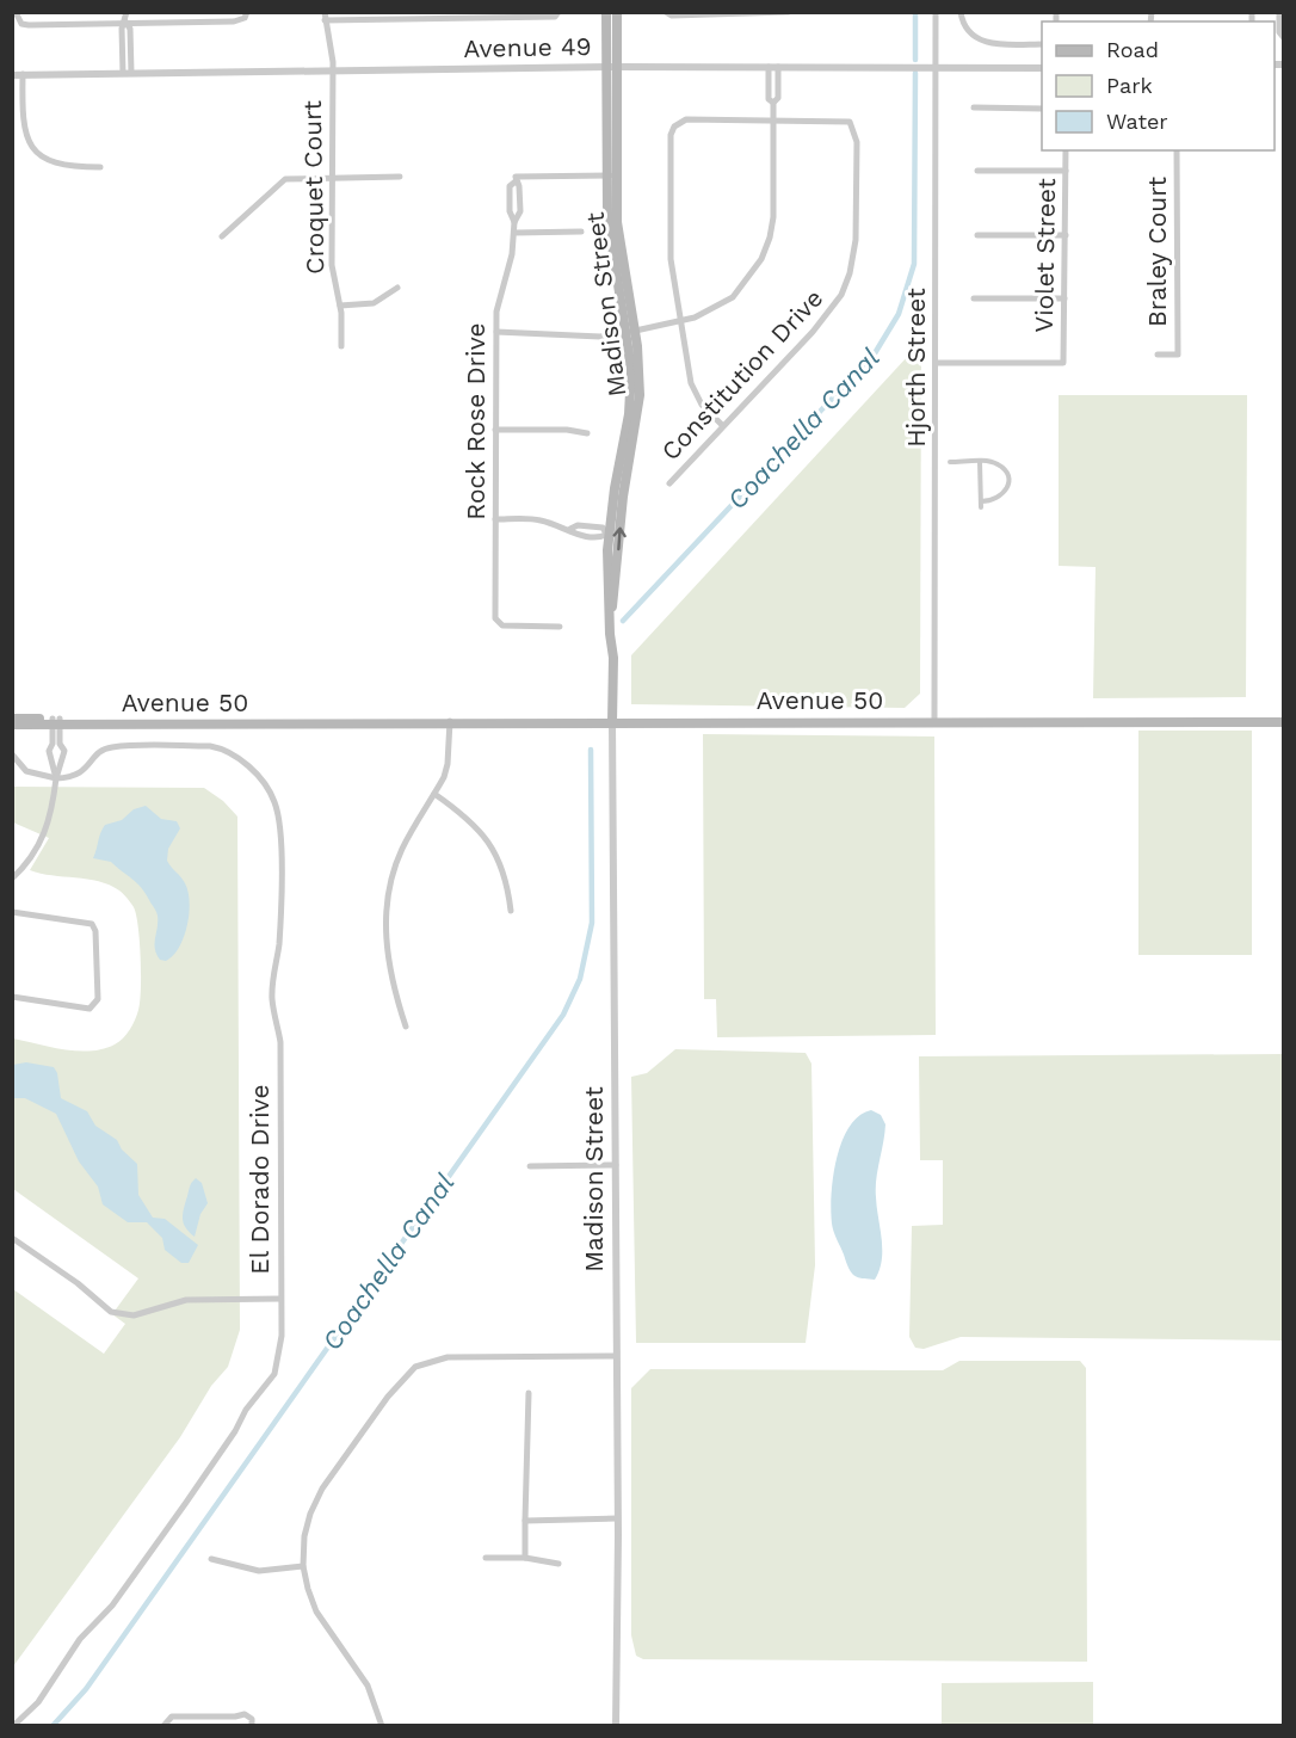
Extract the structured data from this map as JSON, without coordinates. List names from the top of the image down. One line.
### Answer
{"streets":{"main road":["Madison Street","Avenue 50"],"street":["Avenue 49","Croquet Court","Braley Court","Violet Street","Hjorth Street","Constitution Drive","Rock Rose Drive","El Dorado Drive"]},"crossings":[["Avenue 49","Croquet Court"],["Avenue 49","Madison Street"],["Avenue 49","Hjorth Street"],["Violet Street","Hjorth Street"],["Madison Street","Rock Rose Drive"],["Madison Street","Avenue 50"],["Hjorth Street","Avenue 50"]],"water":["Coachella Canal"],"legend":["Road","Park","Water"]}
